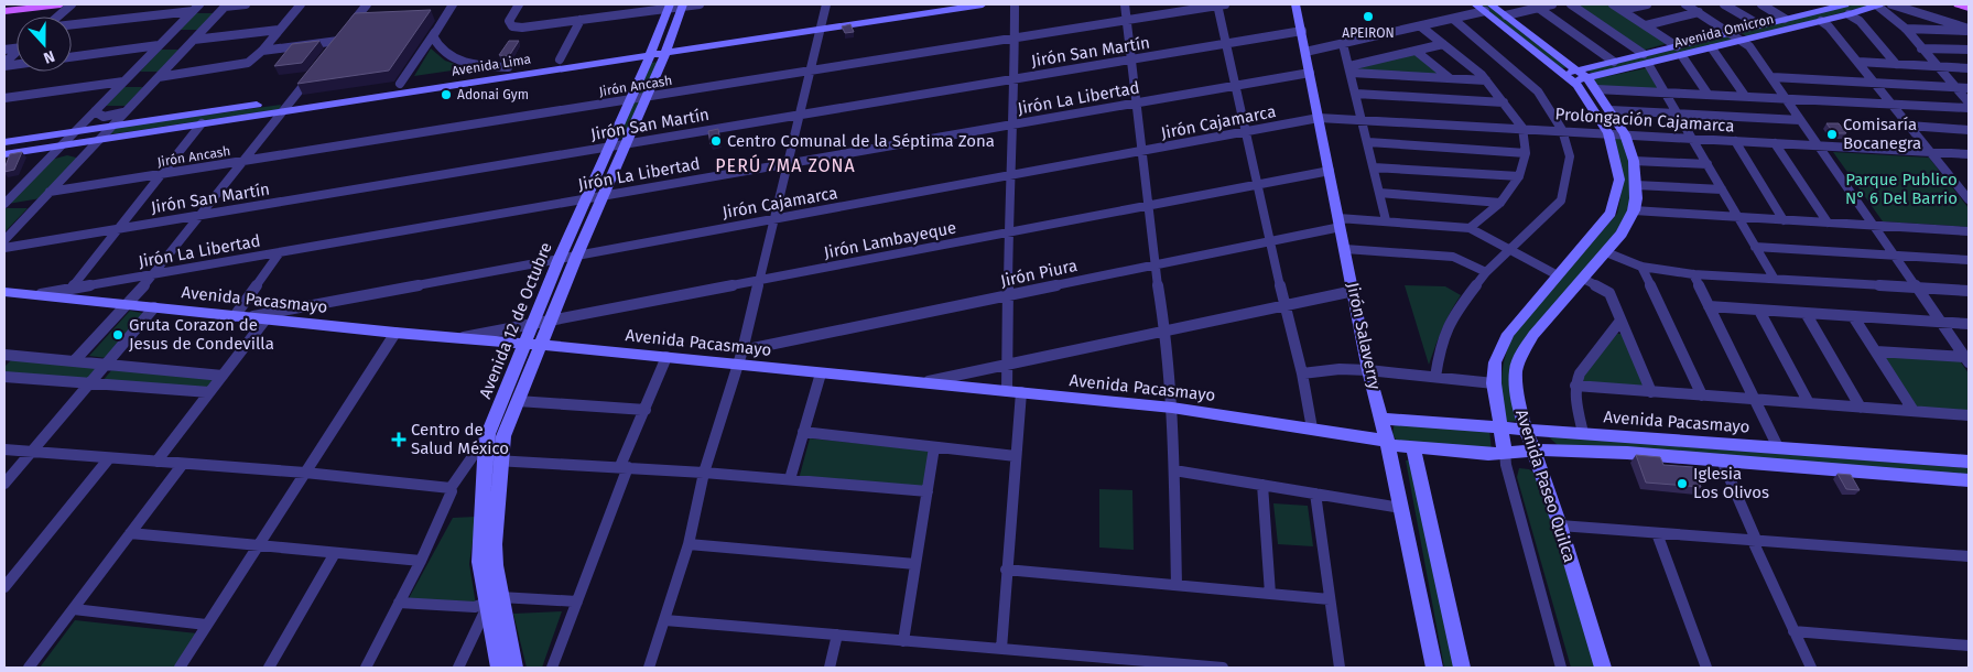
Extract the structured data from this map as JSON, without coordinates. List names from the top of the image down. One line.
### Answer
{"streets":{"main road":["Avenida Omicron","Avenida Lima","Avenida Pacasmayo","Avenida 12 de Octubre","Jirón Salaverry","Avenida Paseo Quilca"],"street":["Jirón San Martín","Jirón Ancash","Jirón La Libertad","Prolongación Cajamarca","Jirón Cajamarca","Jirón Lambayeque","Jirón Piura"]},"crossings":[["Avenida Omicron","Avenida Paseo Quilca"],["Jirón San Martín","Avenida 12 de Octubre"],["Jirón San Martín","Jirón Salaverry"],["Avenida Lima","Avenida 12 de Octubre"],["Jirón Ancash","Avenida 12 de Octubre"],["Jirón La Libertad","Avenida Pacasmayo"],["Jirón La Libertad","Avenida 12 de Octubre"],["Jirón La Libertad","Jirón Salaverry"],["Prolongación Cajamarca","Jirón Cajamarca"],["Prolongación Cajamarca","Jirón Salaverry"],["Prolongación Cajamarca","Avenida Paseo Quilca"],["Jirón Cajamarca","Avenida Pacasmayo"],["Jirón Cajamarca","Avenida 12 de Octubre"],["Jirón Cajamarca","Jirón Salaverry"],["Jirón Lambayeque","Avenida Pacasmayo"],["Jirón Lambayeque","Avenida 12 de Octubre"],["Jirón Lambayeque","Jirón Salaverry"],["Jirón Piura","Jirón Salaverry"],["Jirón Piura","Avenida Paseo Quilca"],["Avenida Pacasmayo","Avenida 12 de Octubre"],["Avenida Pacasmayo","Jirón Salaverry"],["Avenida Pacasmayo","Avenida Paseo Quilca"]],"districts":["PERÚ 7MA ZONA"],"parks":["Parque Publico N° 6 Del Barrio"],"places":{"other":["APEIRON","Adonai Gym","Comisaría Bocanegra","Centro Comunal de la Séptima Zona","Gruta Corazon de Jesus de Condevilla","Iglesia Los Olivos"],"health":["Centro de Salud México"]},"north":"bottom"}
